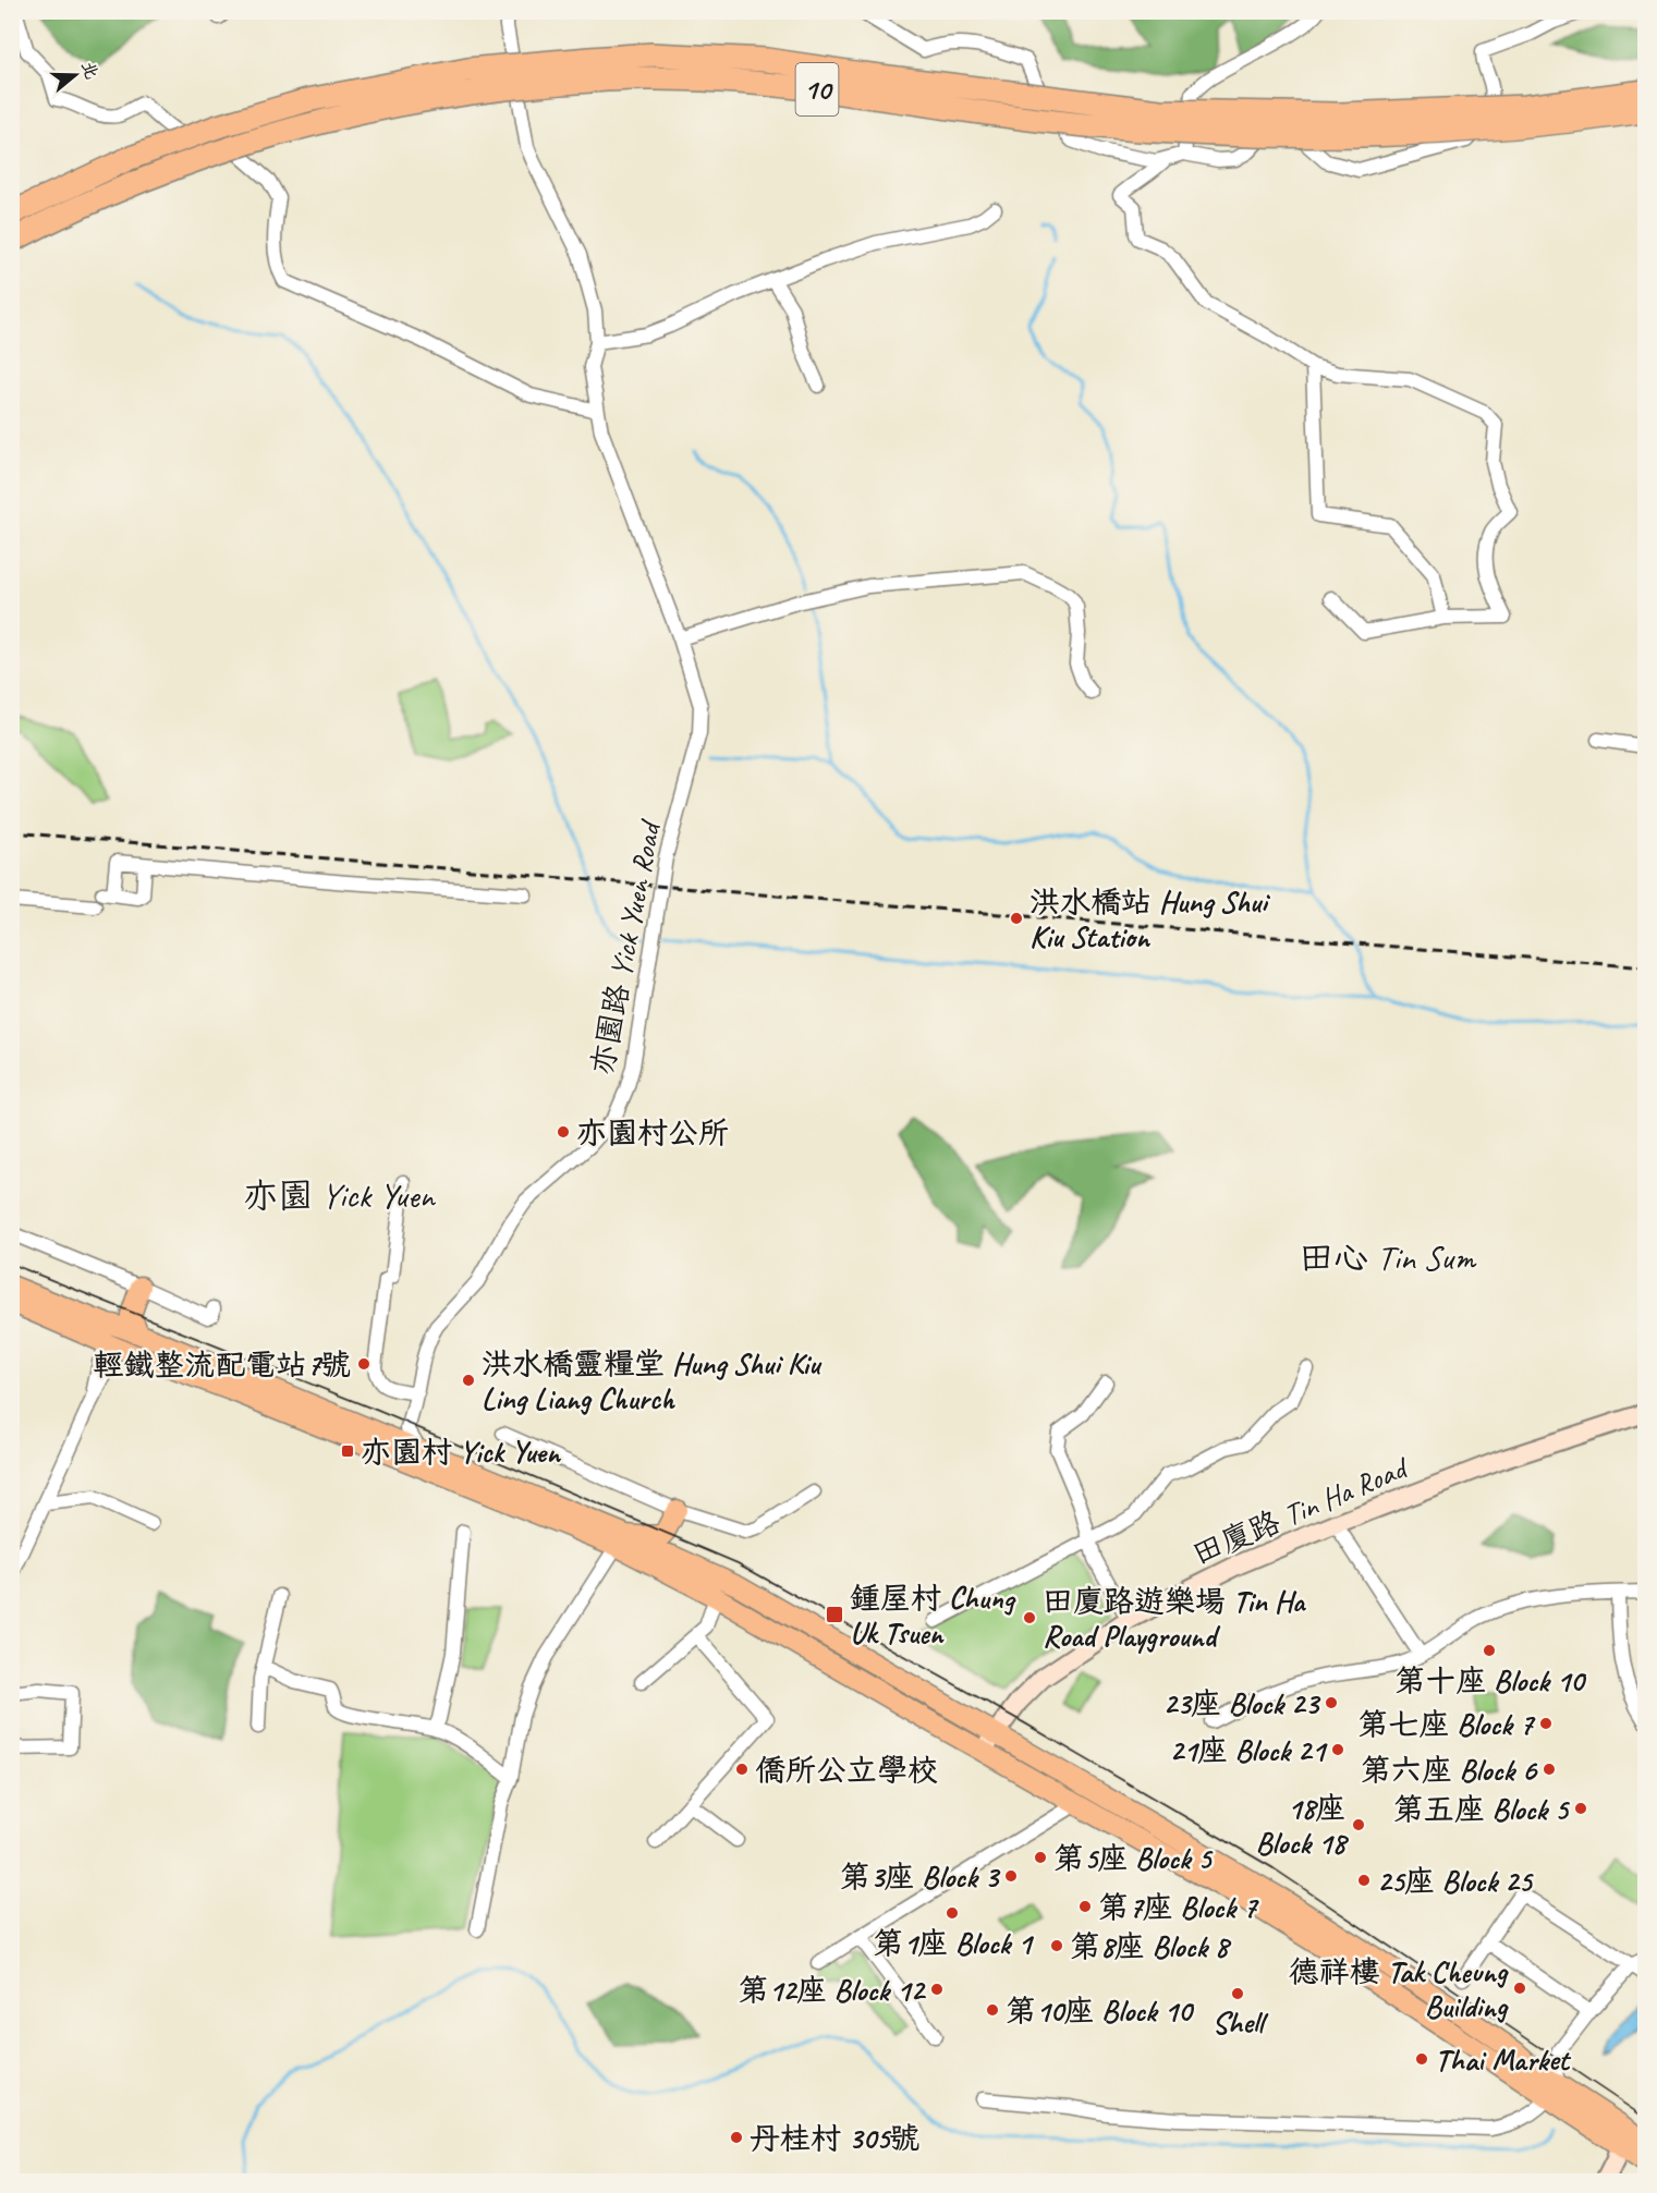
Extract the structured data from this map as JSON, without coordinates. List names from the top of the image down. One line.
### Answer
{"streets":{"highway":["10"],"street":["亦園路 Yick Yuen Road","田廈路 Tin Ha Road"]},"districts":["亦園 Yick Yuen","田心 Tin Sum"],"places":{"other":["洪水橋站 Hung Shui Kiu Station","亦園村公所","輕鐵整流配電站7號","洪水橋靈糧堂 Hung Shui Kiu Ling Liang Church","田廈路遊樂場 Tin Ha Road Playground","第十座 Block 10","23座 Block 23","第七座 Block 7","21座 Block 21","僑所公立學校","第六座 Block 6","第五座 Block 5","18座 Block 18","第5座 Block 5","第3座 Block 3","25座 Block 25","第7座 Block 7","第1座 Block 1","第8座 Block 8","德祥樓 Tak Cheung Building","第12座 Block 12","Shell","第10座 Block 10","Thai Market","丹桂村 305號"],"transit":["亦園村 Yick Yuen","鍾屋村 Chung Uk Tsuen"]},"north":"right"}
